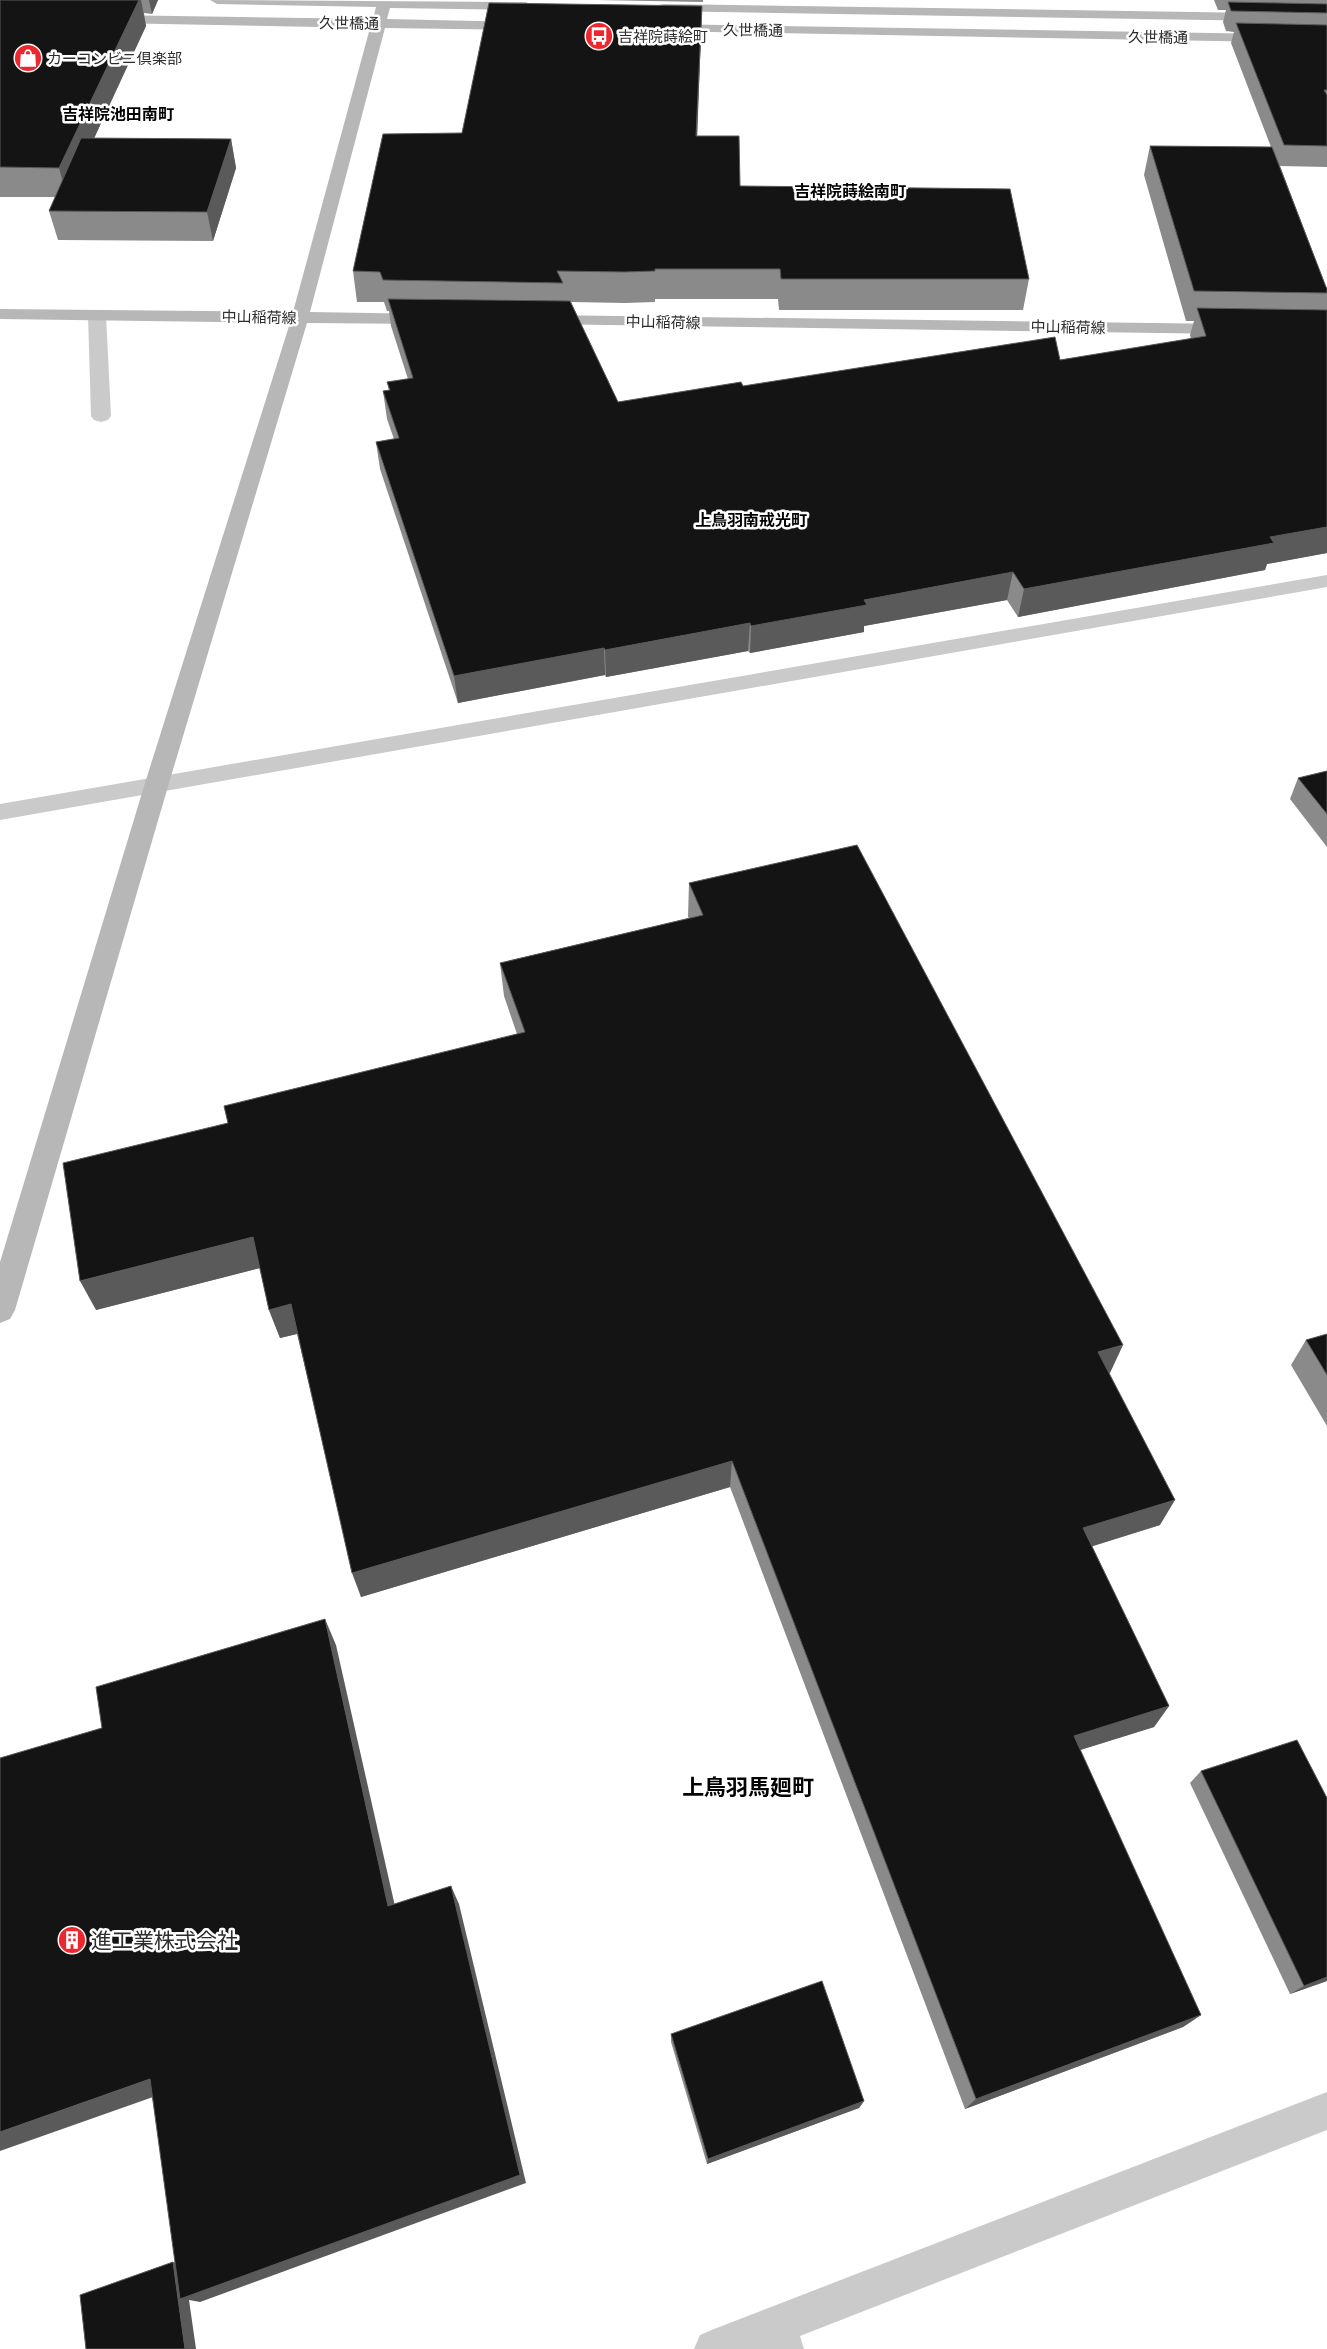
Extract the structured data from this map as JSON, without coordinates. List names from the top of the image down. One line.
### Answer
{"streets":{"street":["久世橋通","中山稲荷線"]},"districts":["吉祥院池田南町","吉祥院蒔絵南町","上鳥羽南戒光町","上鳥羽馬廻町"],"places":{"bus stop":["吉祥院蒔絵町"],"shop":["カーコンビニ倶楽部"],"building":["進工業株式会社"]}}
